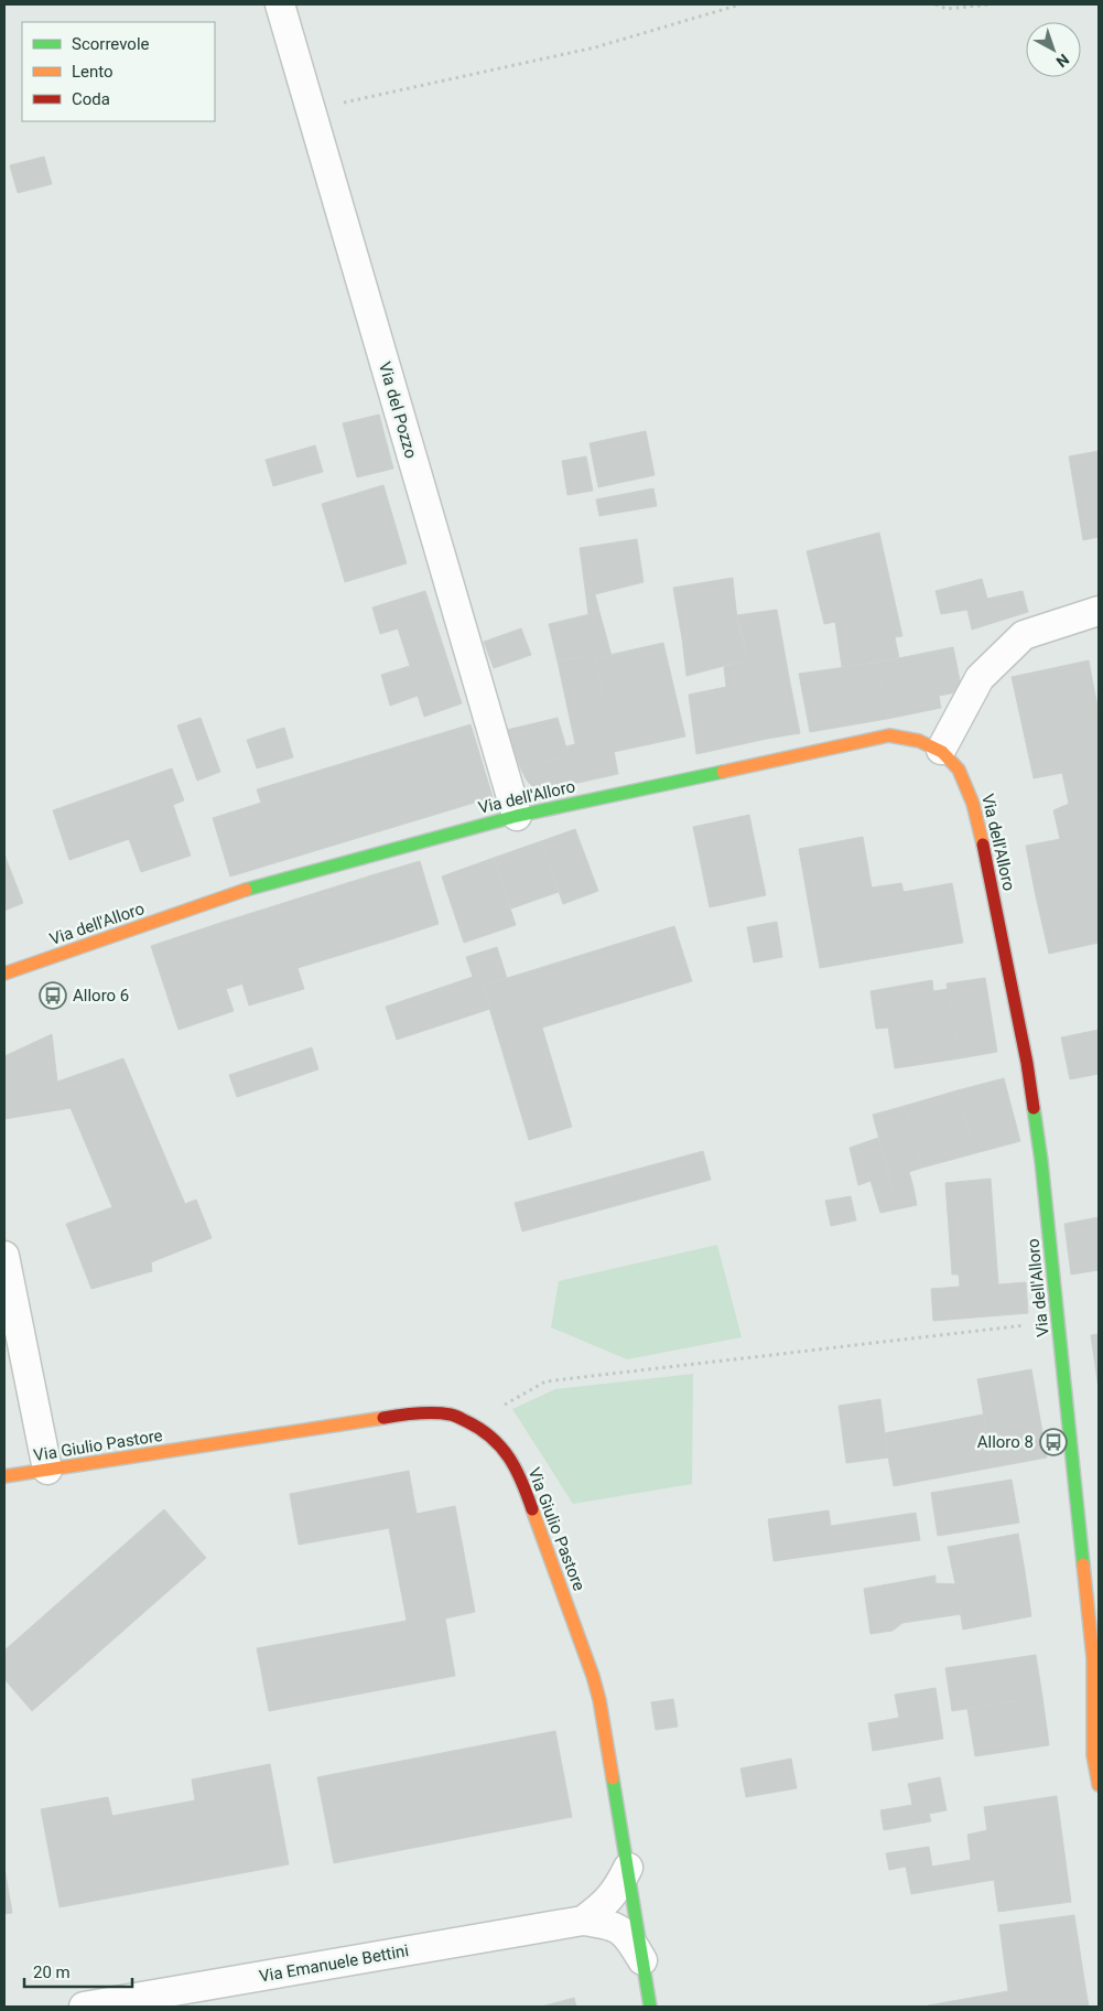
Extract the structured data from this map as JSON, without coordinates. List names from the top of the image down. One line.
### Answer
{"streets":{"street":["Via del Pozzo","Via dell'Alloro","Via Giulio Pastore","Via Emanuele Bettini"]},"crossings":[["Via del Pozzo","Via dell'Alloro"],["Via Giulio Pastore","Via Emanuele Bettini"]],"places":{"bus stop":["Alloro 6","Alloro 8"]},"legend":["Scorrevole","Lento","Coda"],"scale_bar":"20 m","north":"bottom right"}
